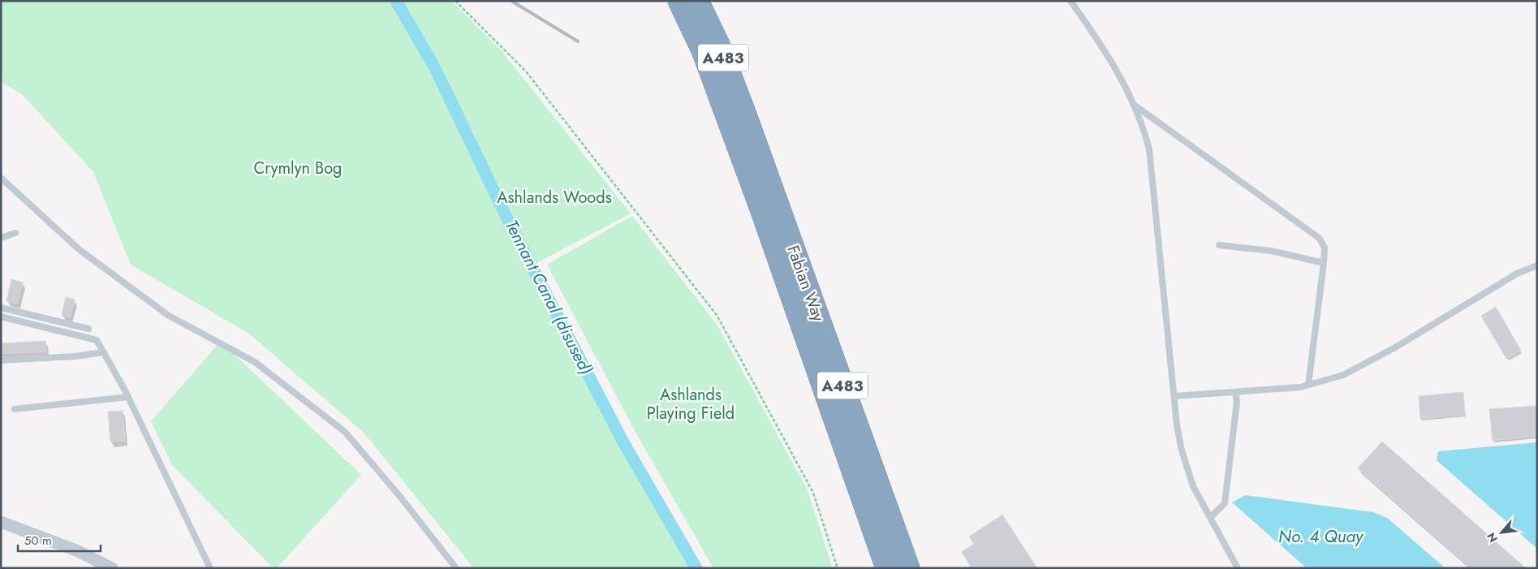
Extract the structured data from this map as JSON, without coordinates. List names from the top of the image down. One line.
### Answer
{"streets":{"highway":["A483","Fabian Way"]},"water":["Tennant Canal (disused)","No. 4 Quay"],"parks":["Crymlyn Bog","Ashlands Woods","Ashlands Playing Field"],"scale_bar":"50 m","north":"bottom left"}
